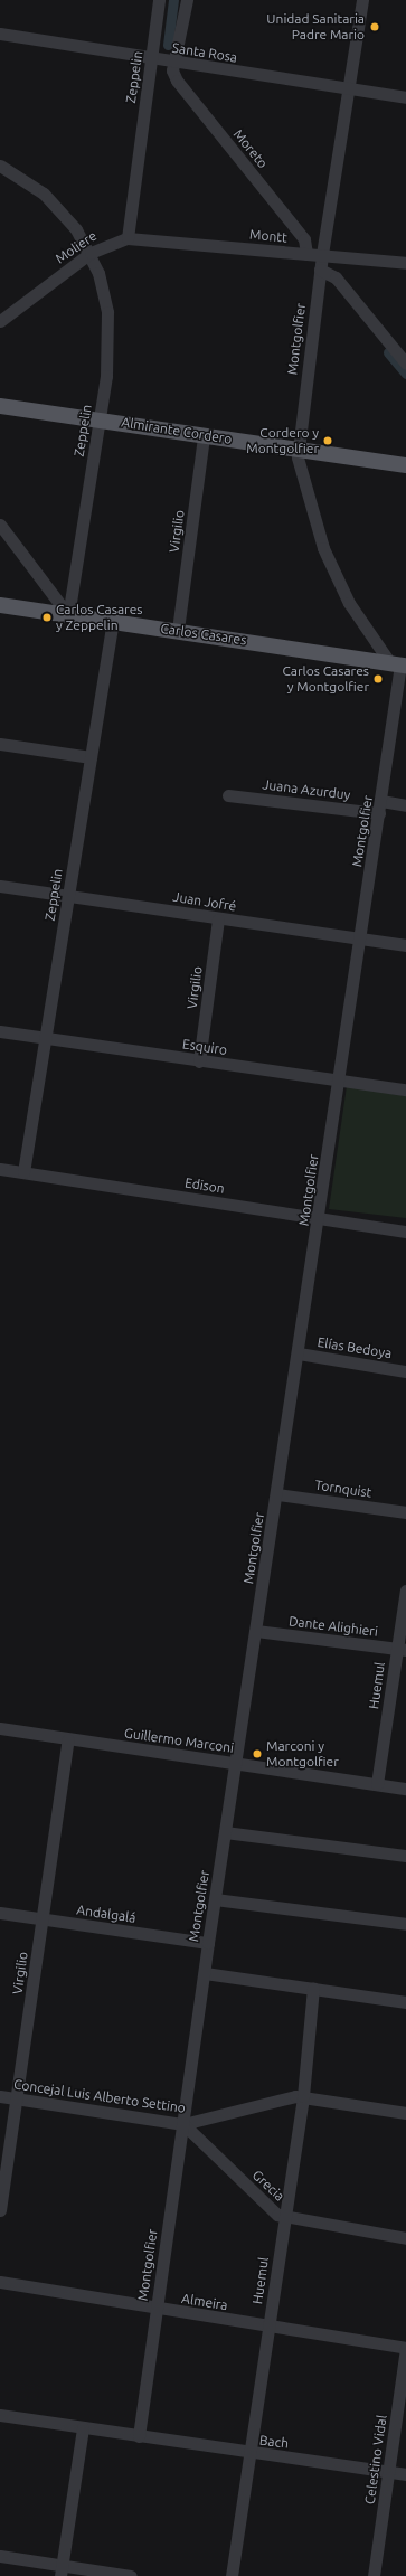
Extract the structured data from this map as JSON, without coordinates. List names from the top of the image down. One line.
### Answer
{"streets":{"main road":["Almirante Cordero","Carlos Casares"],"street":["Santa Rosa","Zeppelin","Moreto","Montt","Moliere","Montgolfier","Virgilio","Juana Azurduy","Juan Jofré","Esquiro","Edison","Elías Bedoya","Tornquist","Dante Alighieri","Huemul","Guillermo Marconi","Andalgalá","Concejal Luis Alberto Settino","Grecia","Almeira","Bach","Celestino Vidal"]},"crossings":[["Santa Rosa","Zeppelin"],["Santa Rosa","Moreto"],["Santa Rosa","Montgolfier"],["Zeppelin","Montt"],["Zeppelin","Moliere"],["Zeppelin","Almirante Cordero"],["Zeppelin","Carlos Casares"],["Zeppelin","Juan Jofré"],["Zeppelin","Esquiro"],["Zeppelin","Edison"],["Moreto","Montt"],["Montt","Moliere"],["Montt","Montgolfier"],["Montgolfier","Almirante Cordero"],["Montgolfier","Carlos Casares"],["Montgolfier","Juana Azurduy"],["Montgolfier","Juan Jofré"],["Montgolfier","Esquiro"],["Montgolfier","Edison"],["Montgolfier","Elías Bedoya"],["Montgolfier","Tornquist"],["Montgolfier","Dante Alighieri"],["Montgolfier","Guillermo Marconi"],["Montgolfier","Andalgalá"],["Montgolfier","Concejal Luis Alberto Settino"],["Montgolfier","Grecia"],["Montgolfier","Almeira"],["Montgolfier","Bach"],["Almirante Cordero","Virgilio"],["Virgilio","Carlos Casares"],["Virgilio","Juan Jofré"],["Virgilio","Esquiro"],["Virgilio","Guillermo Marconi"],["Virgilio","Andalgalá"],["Virgilio","Concejal Luis Alberto Settino"],["Dante Alighieri","Huemul"],["Huemul","Guillermo Marconi"],["Huemul","Concejal Luis Alberto Settino"],["Huemul","Grecia"],["Huemul","Almeira"],["Huemul","Bach"],["Concejal Luis Alberto Settino","Grecia"],["Almeira","Celestino Vidal"],["Bach","Celestino Vidal"]],"places":["Unidad Sanitaria Padre Mario","Cordero y Montgolfier","Carlos Casares y Zeppelin","Carlos Casares y Montgolfier","Marconi y Montgolfier"]}
